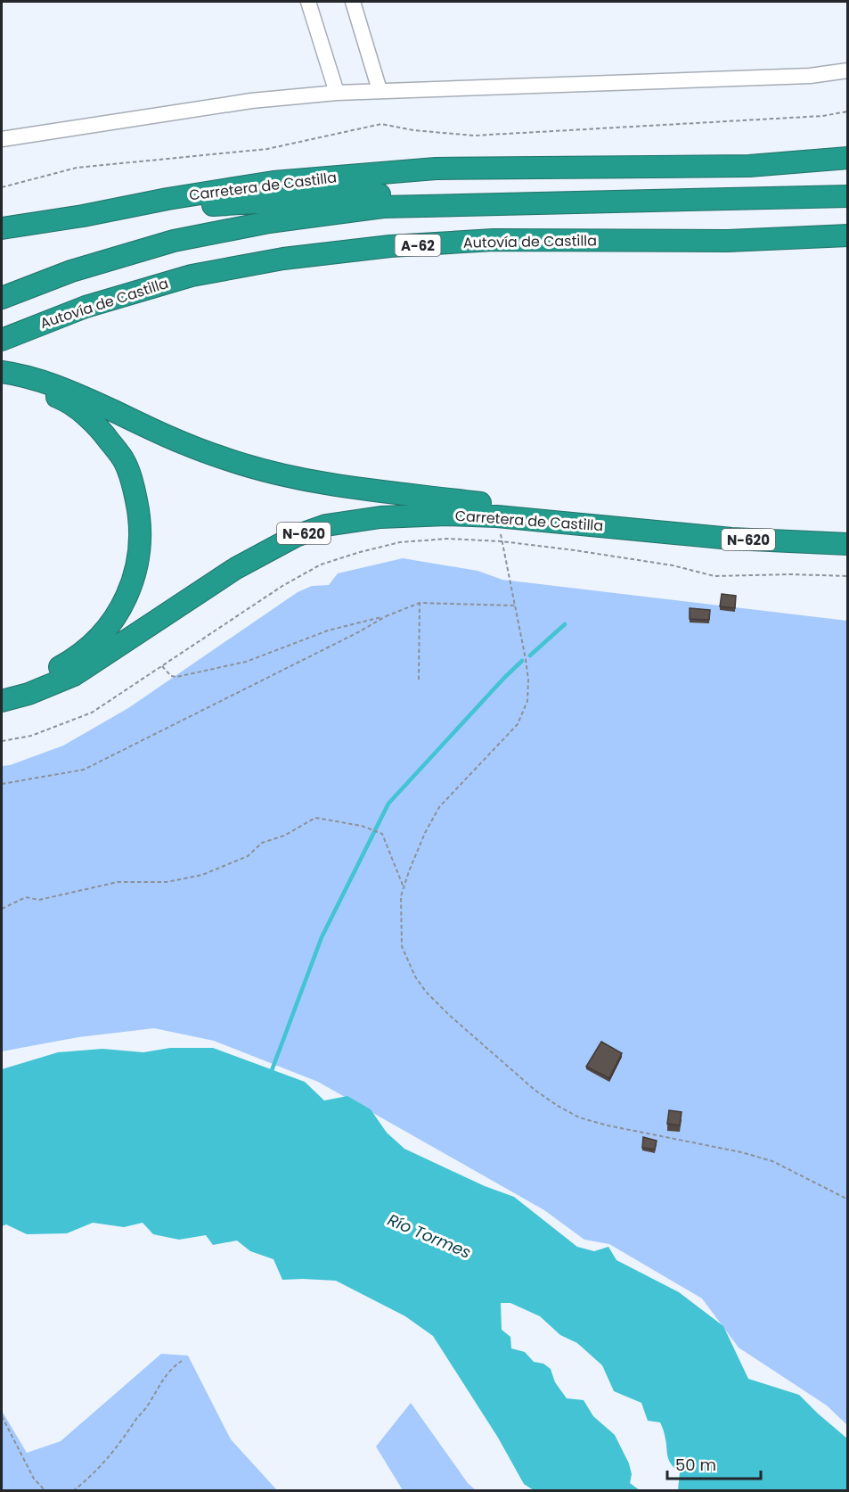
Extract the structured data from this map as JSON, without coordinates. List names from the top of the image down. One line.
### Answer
{"streets":{"highway":["Carretera de Castilla","Autovía de Castilla","A-62","N-620"]},"water":["Río Tormes"],"scale_bar":"50 m"}
